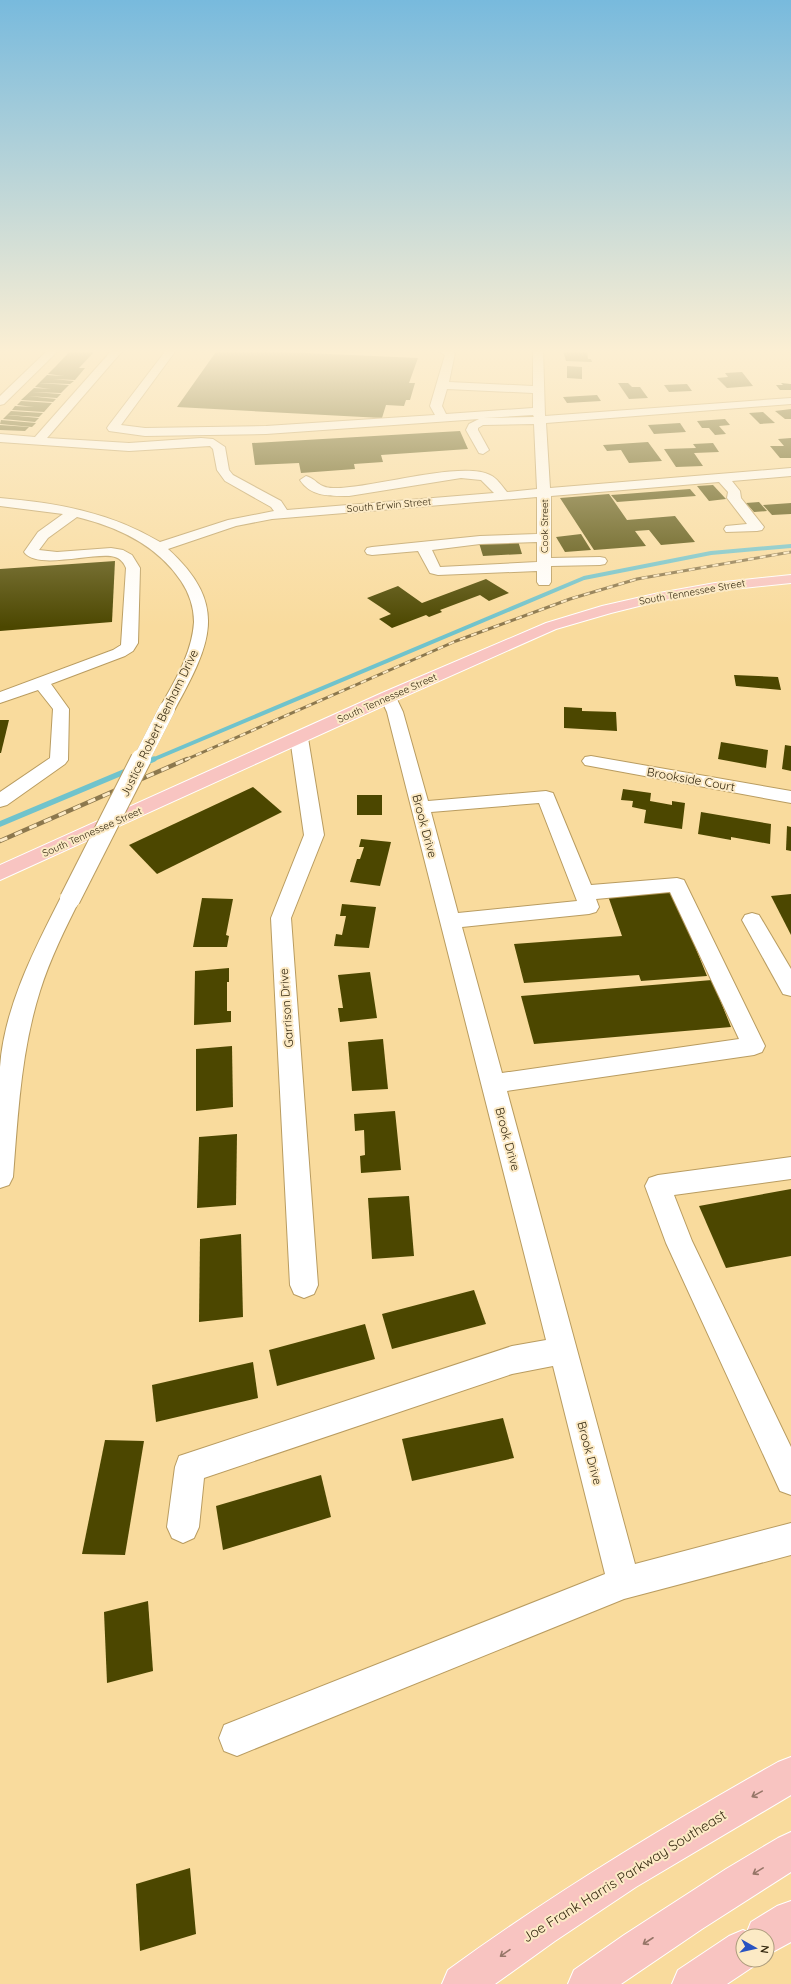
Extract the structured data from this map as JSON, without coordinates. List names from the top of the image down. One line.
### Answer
{"streets":{"main road":["South Tennessee Street","Joe Frank Harris Parkway Southeast"],"street":["South Erwin Street","Cook Street","Justice Robert Benham Drive","Brookside Court","Brook Drive","Garrison Drive"]},"crossings":[["South Erwin Street","Cook Street"],["South Erwin Street","Justice Robert Benham Drive"],["South Tennessee Street","Brook Drive"],["South Tennessee Street","Garrison Drive"]],"north":"right"}
